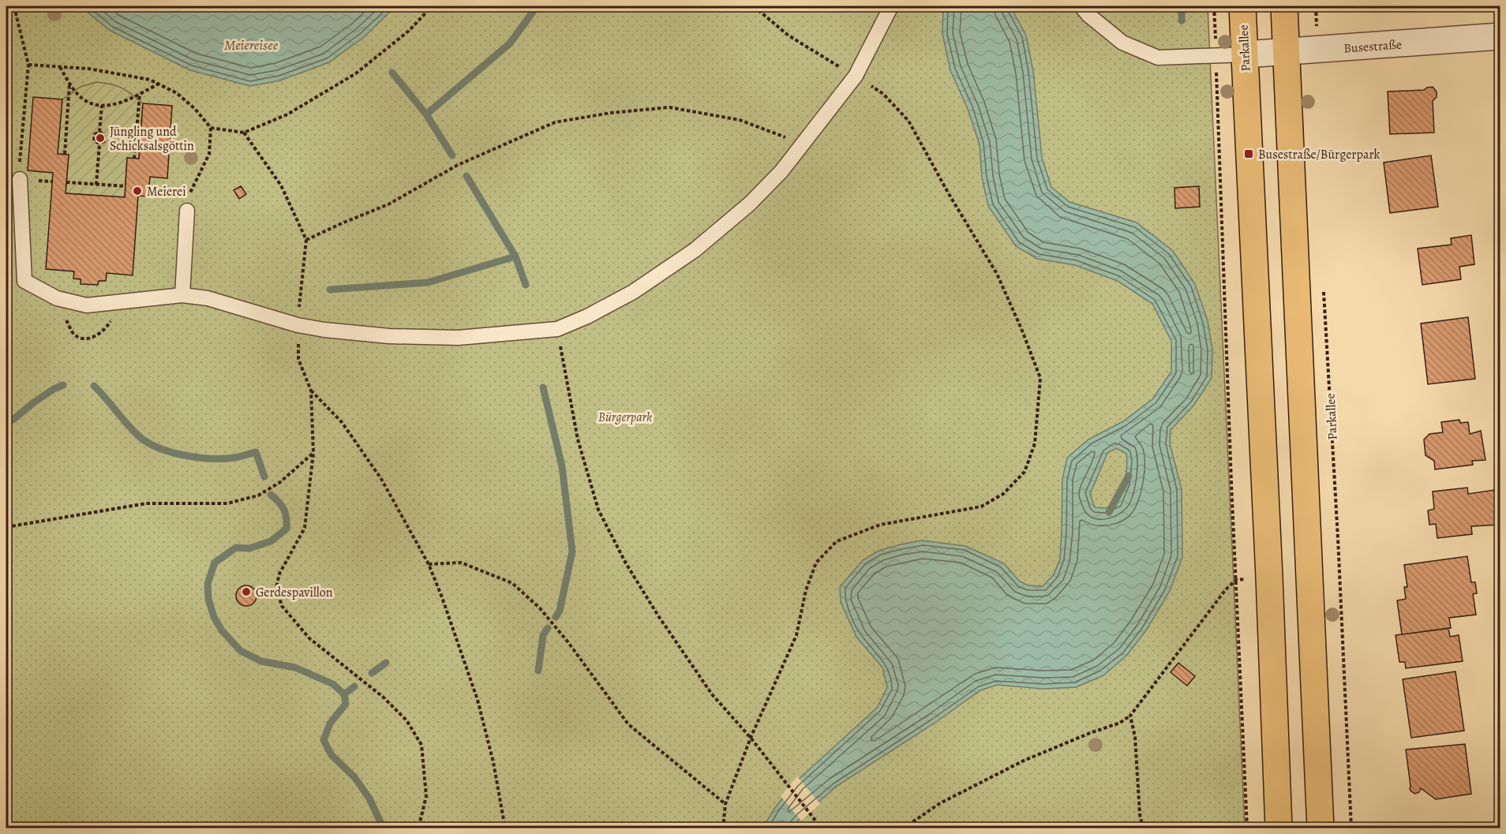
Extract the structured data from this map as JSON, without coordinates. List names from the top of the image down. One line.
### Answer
{"streets":{"main road":["Parkallee"],"street":["Busestraße"]},"crossings":[["Busestraße","Parkallee"]],"water":["Meiereisee"],"parks":["Bürgerpark"],"places":{"other":["Jüngling und Schicksalsgöttin","Meierei","Gerdespavillon"],"transit":["Busestraße/Bürgerpark"]}}
